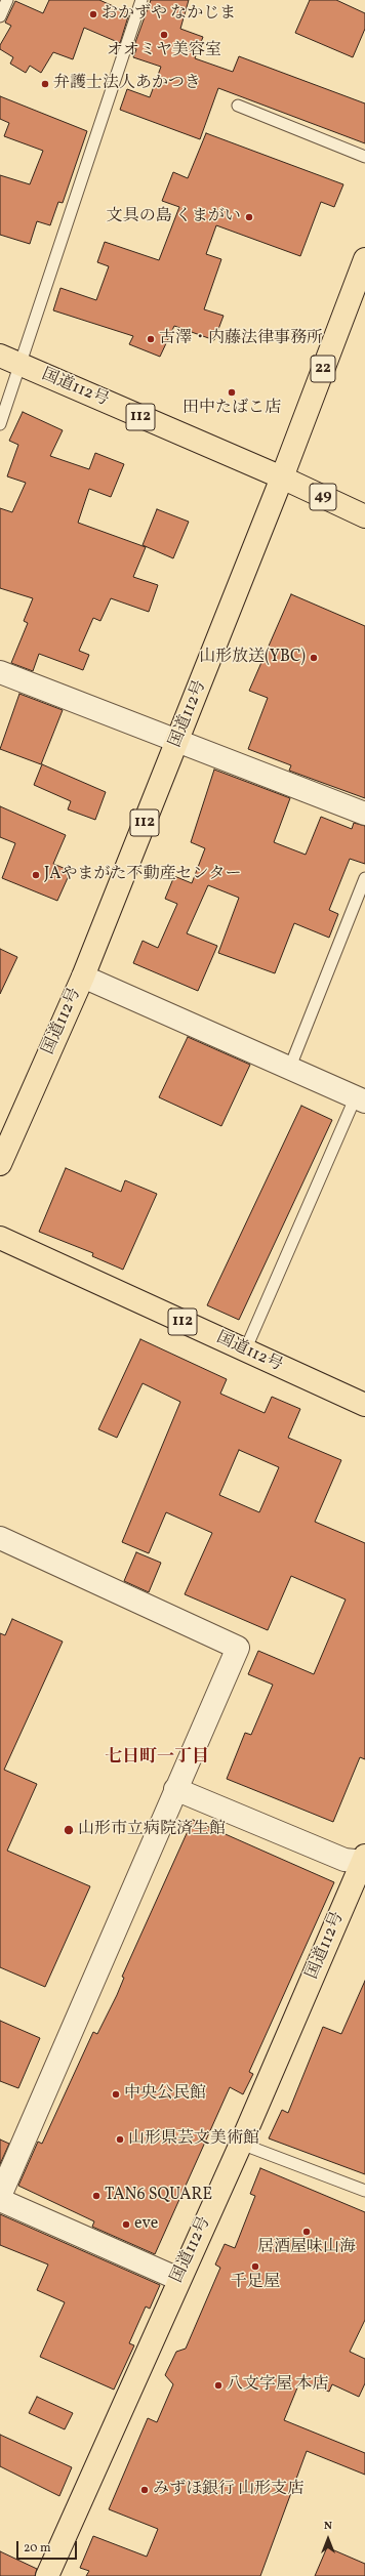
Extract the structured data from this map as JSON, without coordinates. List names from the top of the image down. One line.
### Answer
{"streets":{"main road":["22","国道112号","112","49"]},"crossings":[["22","国道112号"],["22","49"],["国道112号","49"]],"districts":["七日町一丁目"],"places":["おかずや なかじま","オオミヤ美容室","弁護士法人あかつき","文具の島 くまがい","古澤・内藤法律事務所","田中たばこ店","山形放送(YBC)","JAやまがた不動産センター","山形市立病院済生館","中央公民館","山形県芸文美術館","TAN6 SQUARE","eve","居酒屋味山海","千足屋","八文字屋 本店","みずほ銀行 山形支店"],"scale_bar":"20 m","north":"top"}
